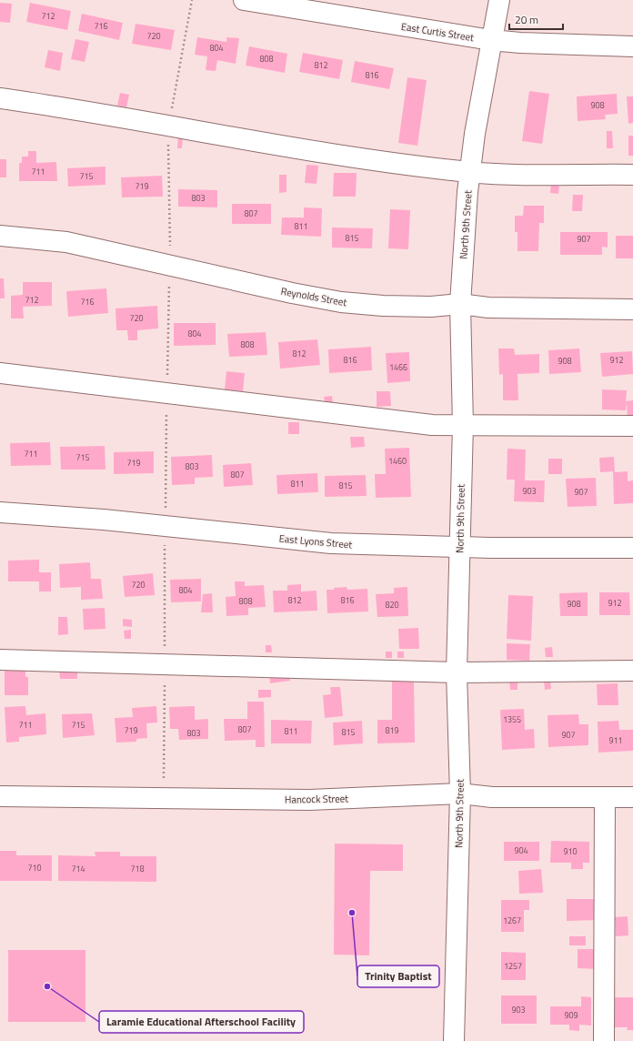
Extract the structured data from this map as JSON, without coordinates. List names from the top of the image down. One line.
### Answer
{"streets":{"street":["East Curtis Street","North 9th Street","Reynolds Street","East Lyons Street","Hancock Street"]},"crossings":[["East Curtis Street","North 9th Street"],["North 9th Street","Reynolds Street"],["North 9th Street","East Lyons Street"],["North 9th Street","Hancock Street"]],"places":["Trinity Baptist","Laramie Educational Afterschool Facility"],"house_numbers":["712","716","720","804","808","812","816","908","711","715","719","803","807","811","815","907","712","716","720","804","808","812","816","912","908","1466","711","715","1460","719","803","807","811","815","903","907","720","804","812","816","808","912","908","820","1355","711","715","807","719","819","811","815","803","907","911","904","910","710","714","718","1267","1257","903","909"],"scale_bar":"20 m"}
